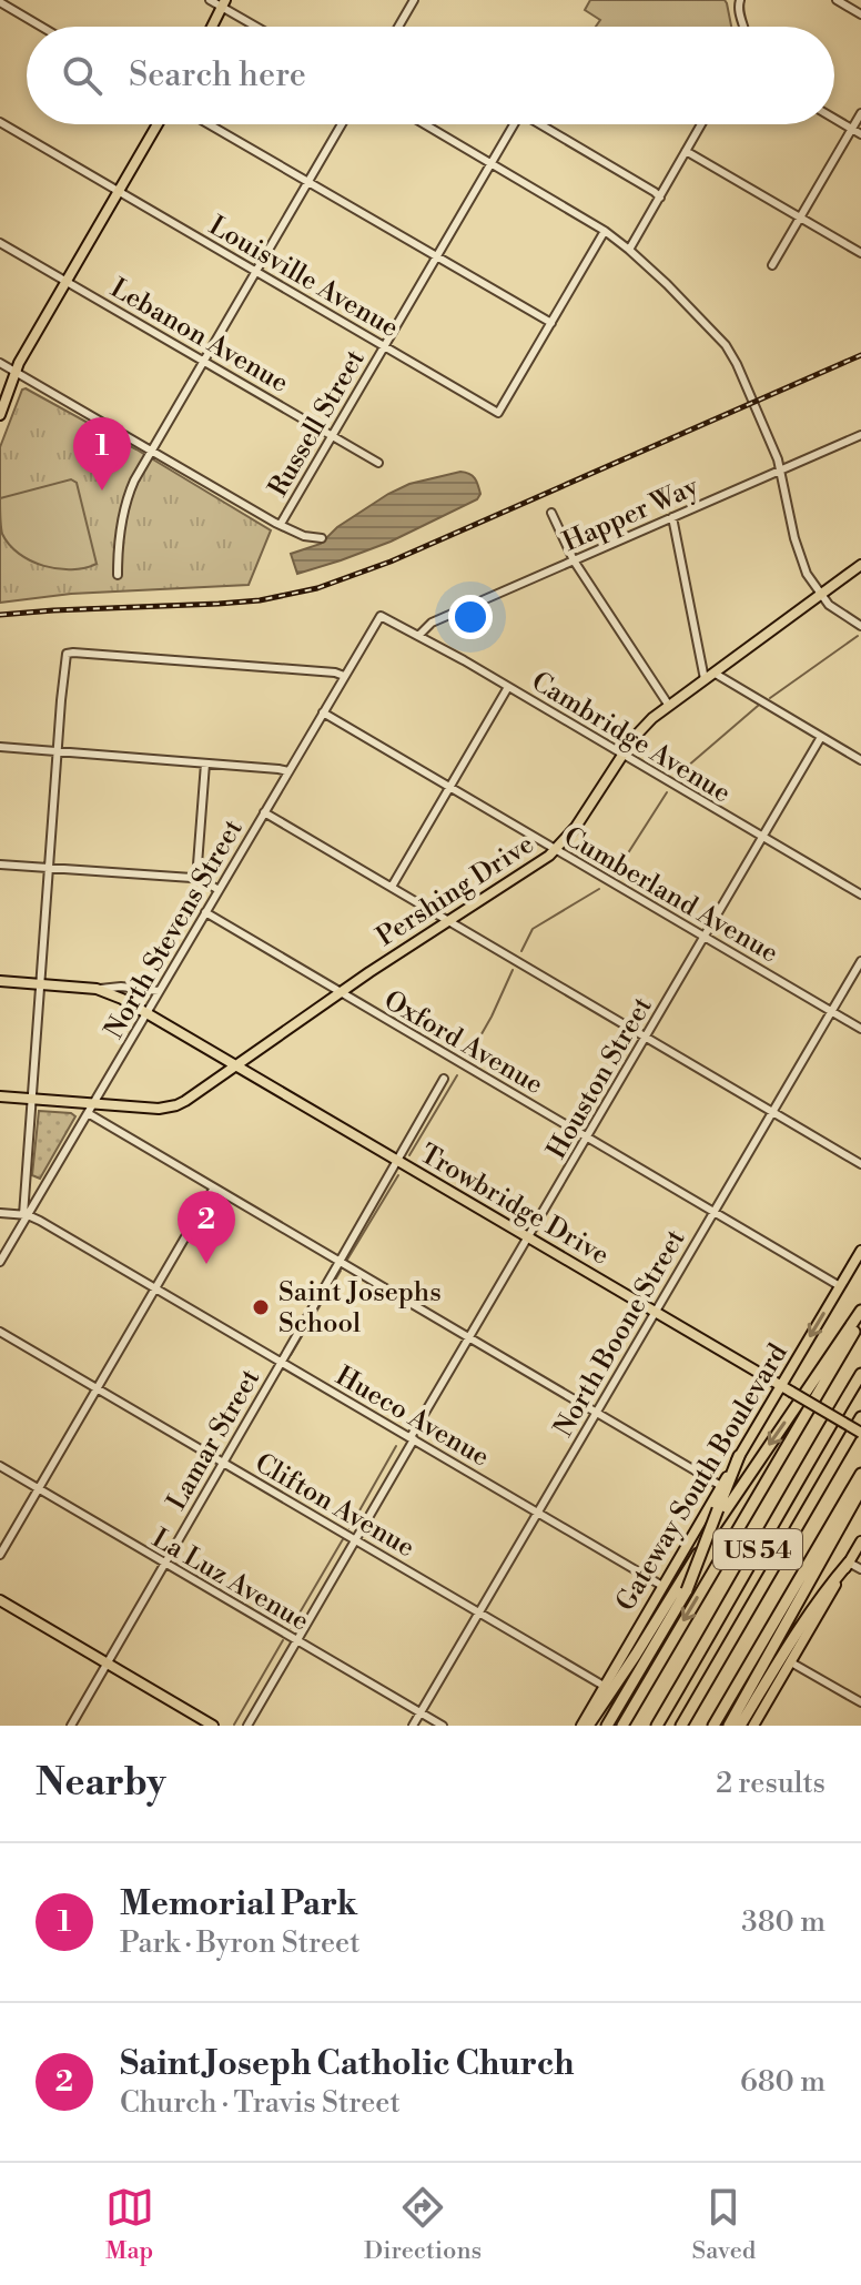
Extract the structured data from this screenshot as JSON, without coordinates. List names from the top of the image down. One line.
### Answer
{"streets":{"highway":["US 54"],"main road":["Pershing Drive","Trowbridge Drive","Gateway South Boulevard"],"street":["Louisville Avenue","Lebanon Avenue","Russell Street","Happer Way","Cambridge Avenue","Cumberland Avenue","North Stevens Street","Oxford Avenue","Houston Street","North Boone Street","Hueco Avenue","Lamar Street","Clifton Avenue","La Luz Avenue"]},"crossings":[["Louisville Avenue","Russell Street"],["Lebanon Avenue","Russell Street"],["Happer Way","Cambridge Avenue"],["Cambridge Avenue","Pershing Drive"],["Cambridge Avenue","North Stevens Street"],["Cambridge Avenue","Houston Street"],["Pershing Drive","Cumberland Avenue"],["Pershing Drive","North Stevens Street"],["Pershing Drive","Oxford Avenue"],["Pershing Drive","Trowbridge Drive"],["Cumberland Avenue","North Stevens Street"],["Cumberland Avenue","Houston Street"],["Cumberland Avenue","North Boone Street"],["North Stevens Street","Oxford Avenue"],["North Stevens Street","Trowbridge Drive"],["North Stevens Street","Hueco Avenue"],["Oxford Avenue","Houston Street"],["Oxford Avenue","North Boone Street"],["Oxford Avenue","Gateway South Boulevard"],["Houston Street","Trowbridge Drive"],["Houston Street","Hueco Avenue"],["Houston Street","Clifton Avenue"],["Houston Street","La Luz Avenue"],["Trowbridge Drive","North Boone Street"],["Trowbridge Drive","Lamar Street"],["Trowbridge Drive","Gateway South Boulevard"],["North Boone Street","Hueco Avenue"],["North Boone Street","Clifton Avenue"],["North Boone Street","La Luz Avenue"],["Hueco Avenue","Lamar Street"],["Hueco Avenue","Gateway South Boulevard"],["Lamar Street","Clifton Avenue"],["Lamar Street","La Luz Avenue"],["Gateway South Boulevard","Clifton Avenue"]],"places":["Saint Josephs School"],"page":{"search":"Search here","pins":["1","2"],"heading":["Nearby","2 results"],"list":[{"mark":"1","name":"Memorial Park","note":"Park · Byron Street","value":"380 m"},{"mark":"2","name":"Saint Joseph Catholic Church","note":"Church · Travis Street","value":"680 m"}],"nav":["Map","Directions","Saved"]}}
